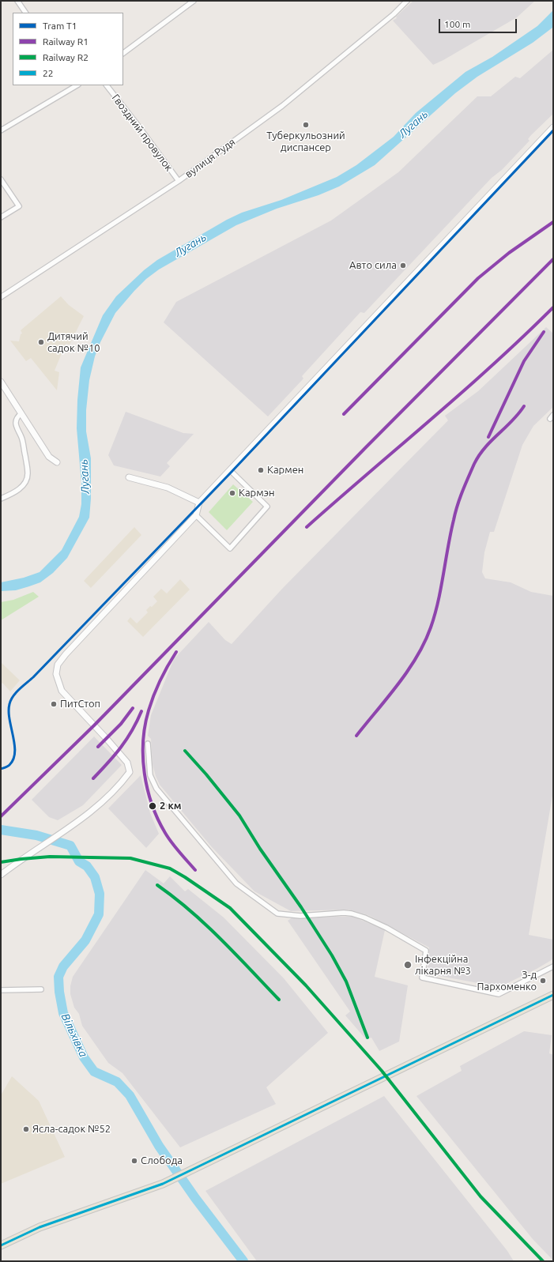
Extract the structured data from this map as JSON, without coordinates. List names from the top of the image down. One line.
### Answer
{"streets":{"street":["Гвоздний провулок","вулиця Рудя"]},"crossings":[["Гвоздний провулок","вулиця Рудя"]],"water":["Лугань","Вільхівка"],"places":["Туберкульозний диспансер","Авто сила","Дитячий садок №10","Кармен","Кармэн","ПитСтоп","2 км","Інфекційна лікарня №3","З-д Пархоменко","Ясла-садок №52","Слобода"],"lines":["tram line T1","rail line R1","rail line R2","transit line 22"],"legend":["Tram T1","Railway R1","Railway R2","22"],"scale_bar":"100 m"}
